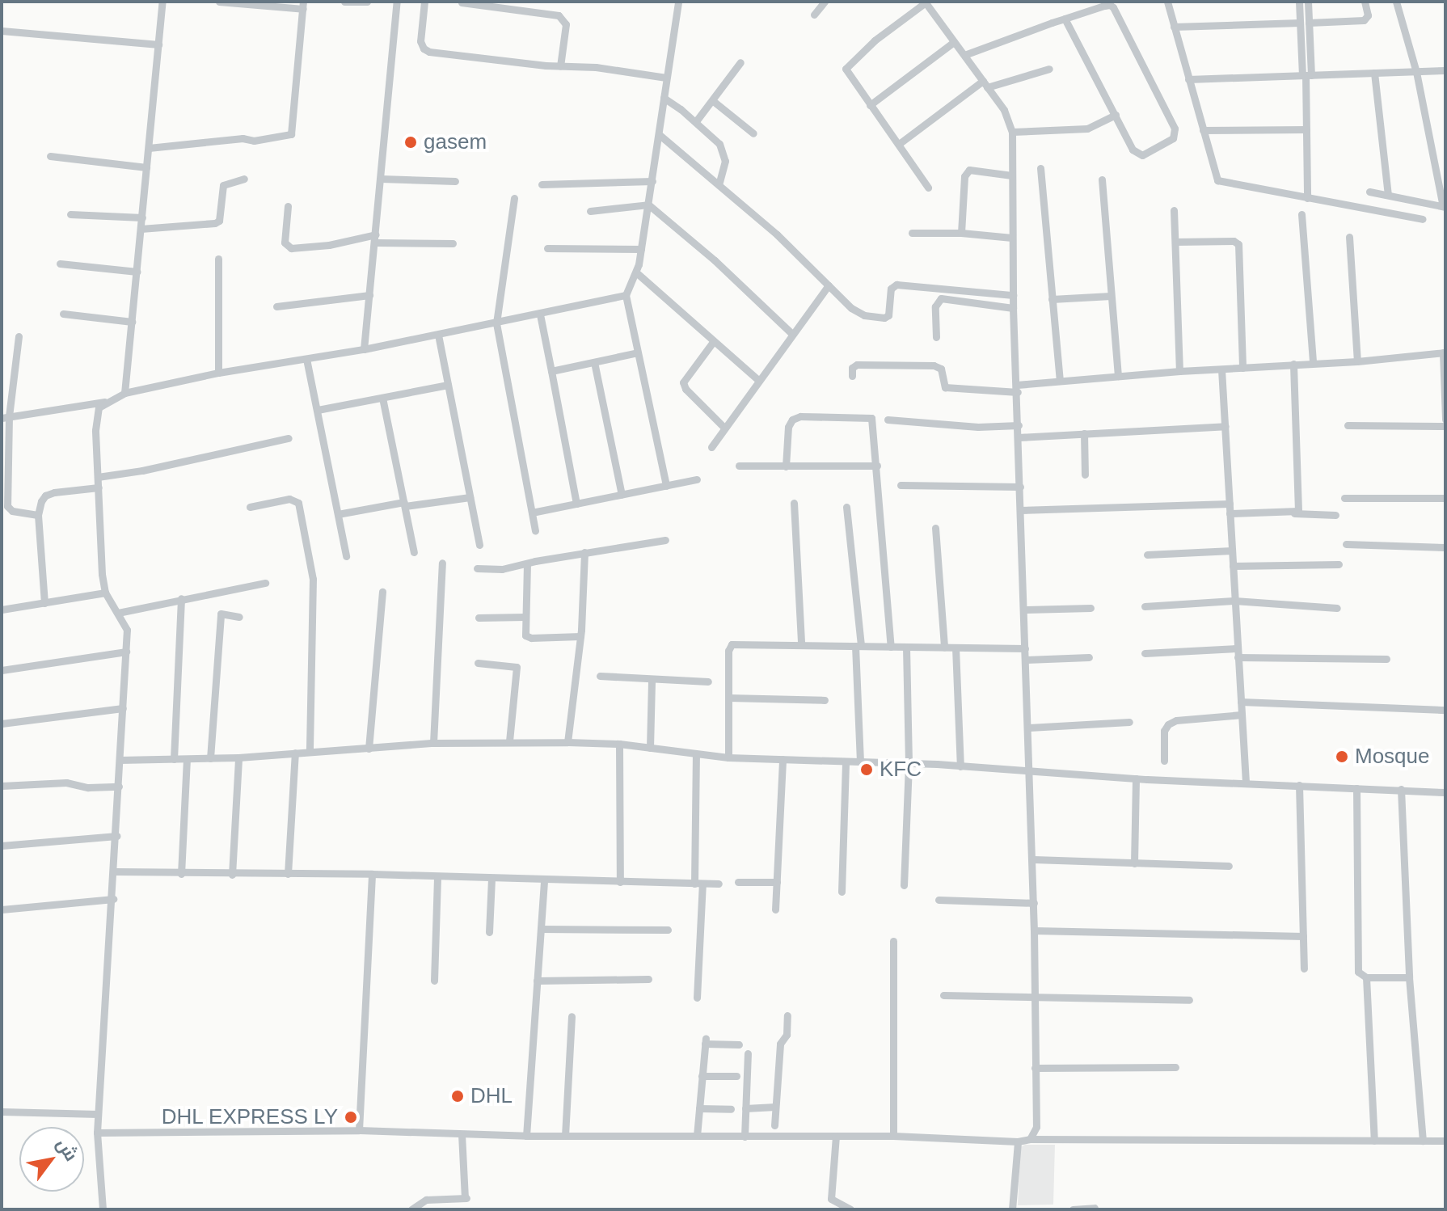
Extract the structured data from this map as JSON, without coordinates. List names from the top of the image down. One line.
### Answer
{"places":["gasem","Mosque","KFC","DHL","DHL EXPRESS LY"],"north":"top right"}
